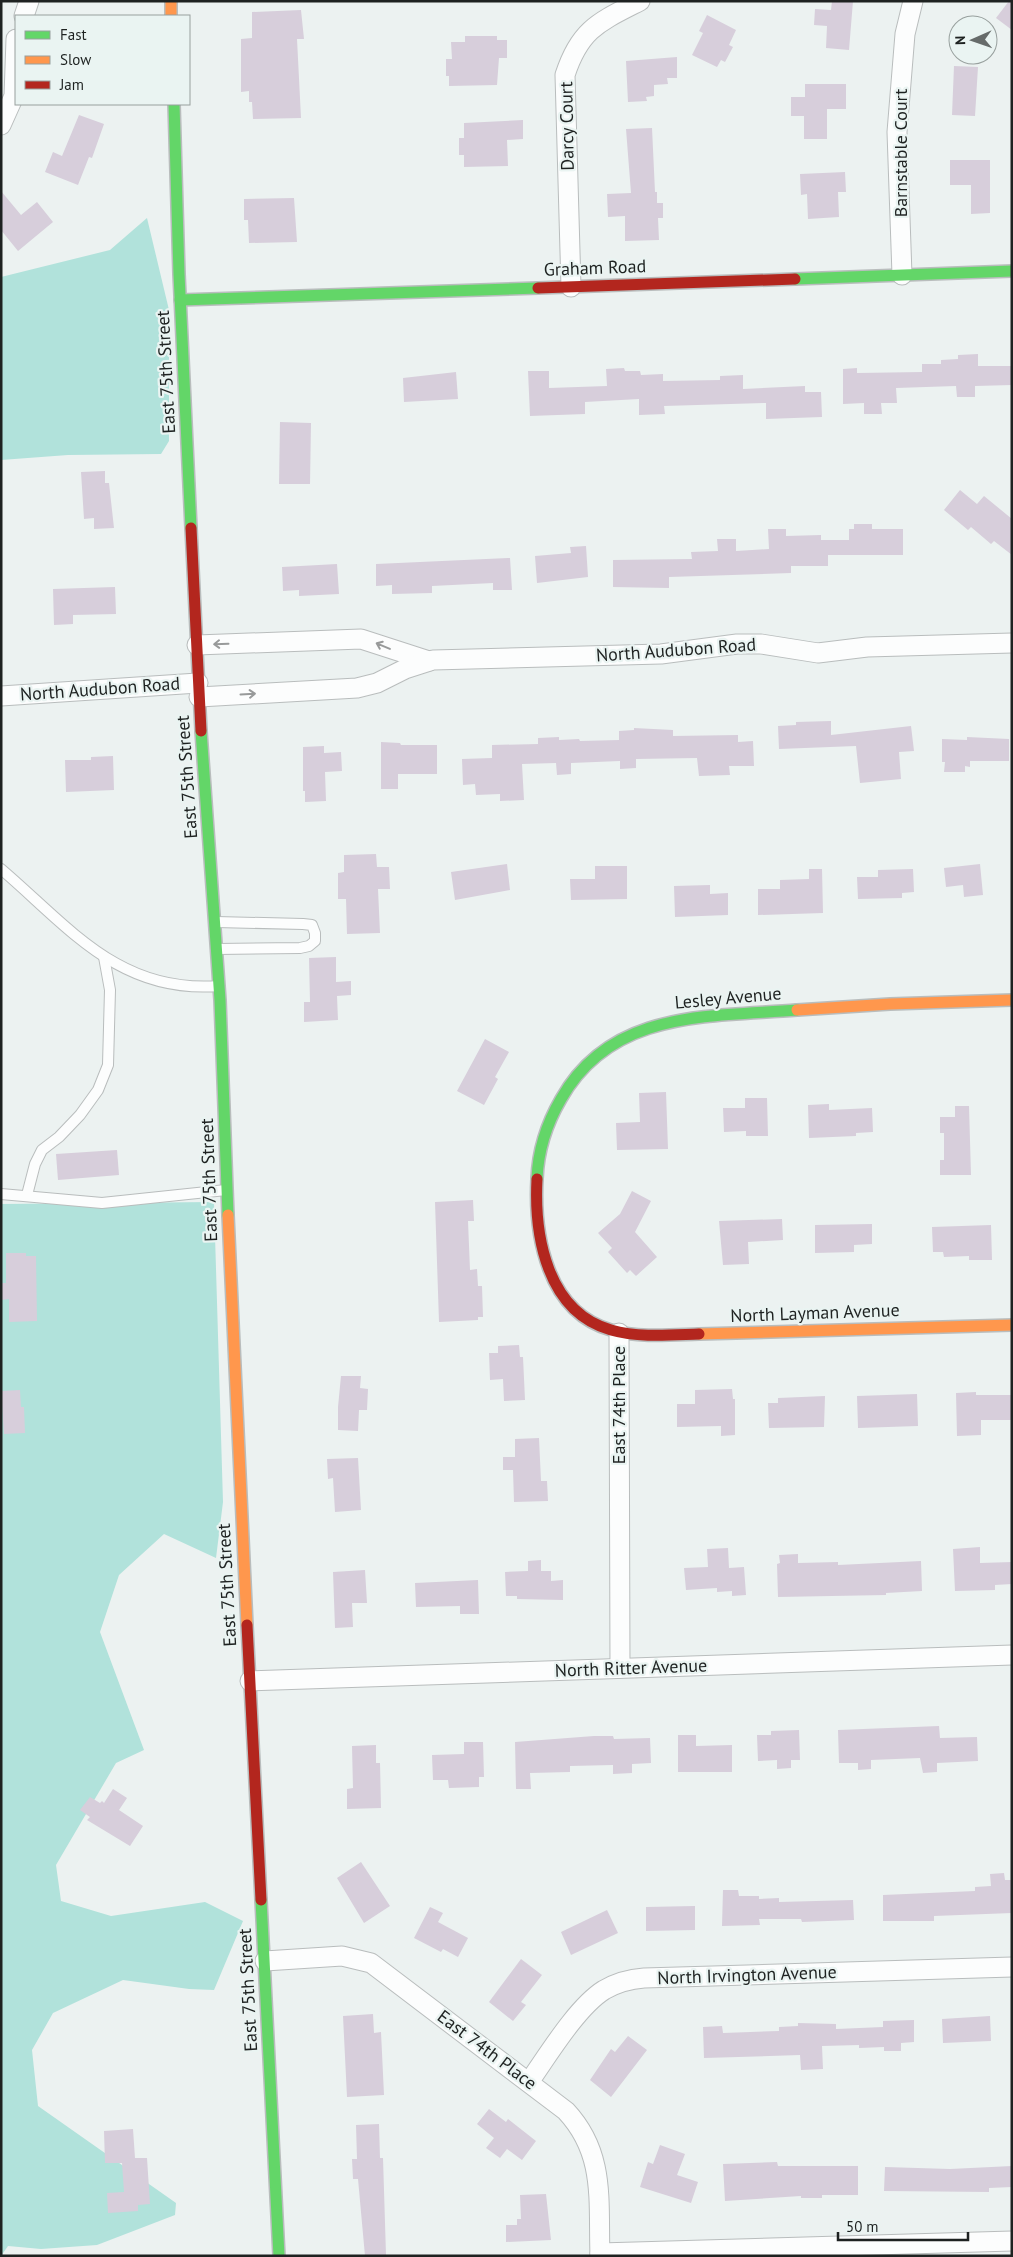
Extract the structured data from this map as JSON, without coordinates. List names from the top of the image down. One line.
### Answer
{"streets":{"street":["Darcy Court","Barnstable Court","Graham Road","East 75th Street","North Audubon Road","Lesley Avenue","North Layman Avenue","East 74th Place","North Ritter Avenue","North Irvington Avenue"]},"crossings":[["Darcy Court","Graham Road"],["Barnstable Court","Graham Road"],["Graham Road","East 75th Street"],["East 75th Street","North Audubon Road"],["East 75th Street","East 74th Place"],["East 75th Street","North Ritter Avenue"],["Lesley Avenue","East 74th Place"],["North Layman Avenue","East 74th Place"],["East 74th Place","North Ritter Avenue"],["East 74th Place","North Irvington Avenue"]],"legend":["Fast","Slow","Jam"],"scale_bar":"50 m","north":"left"}
